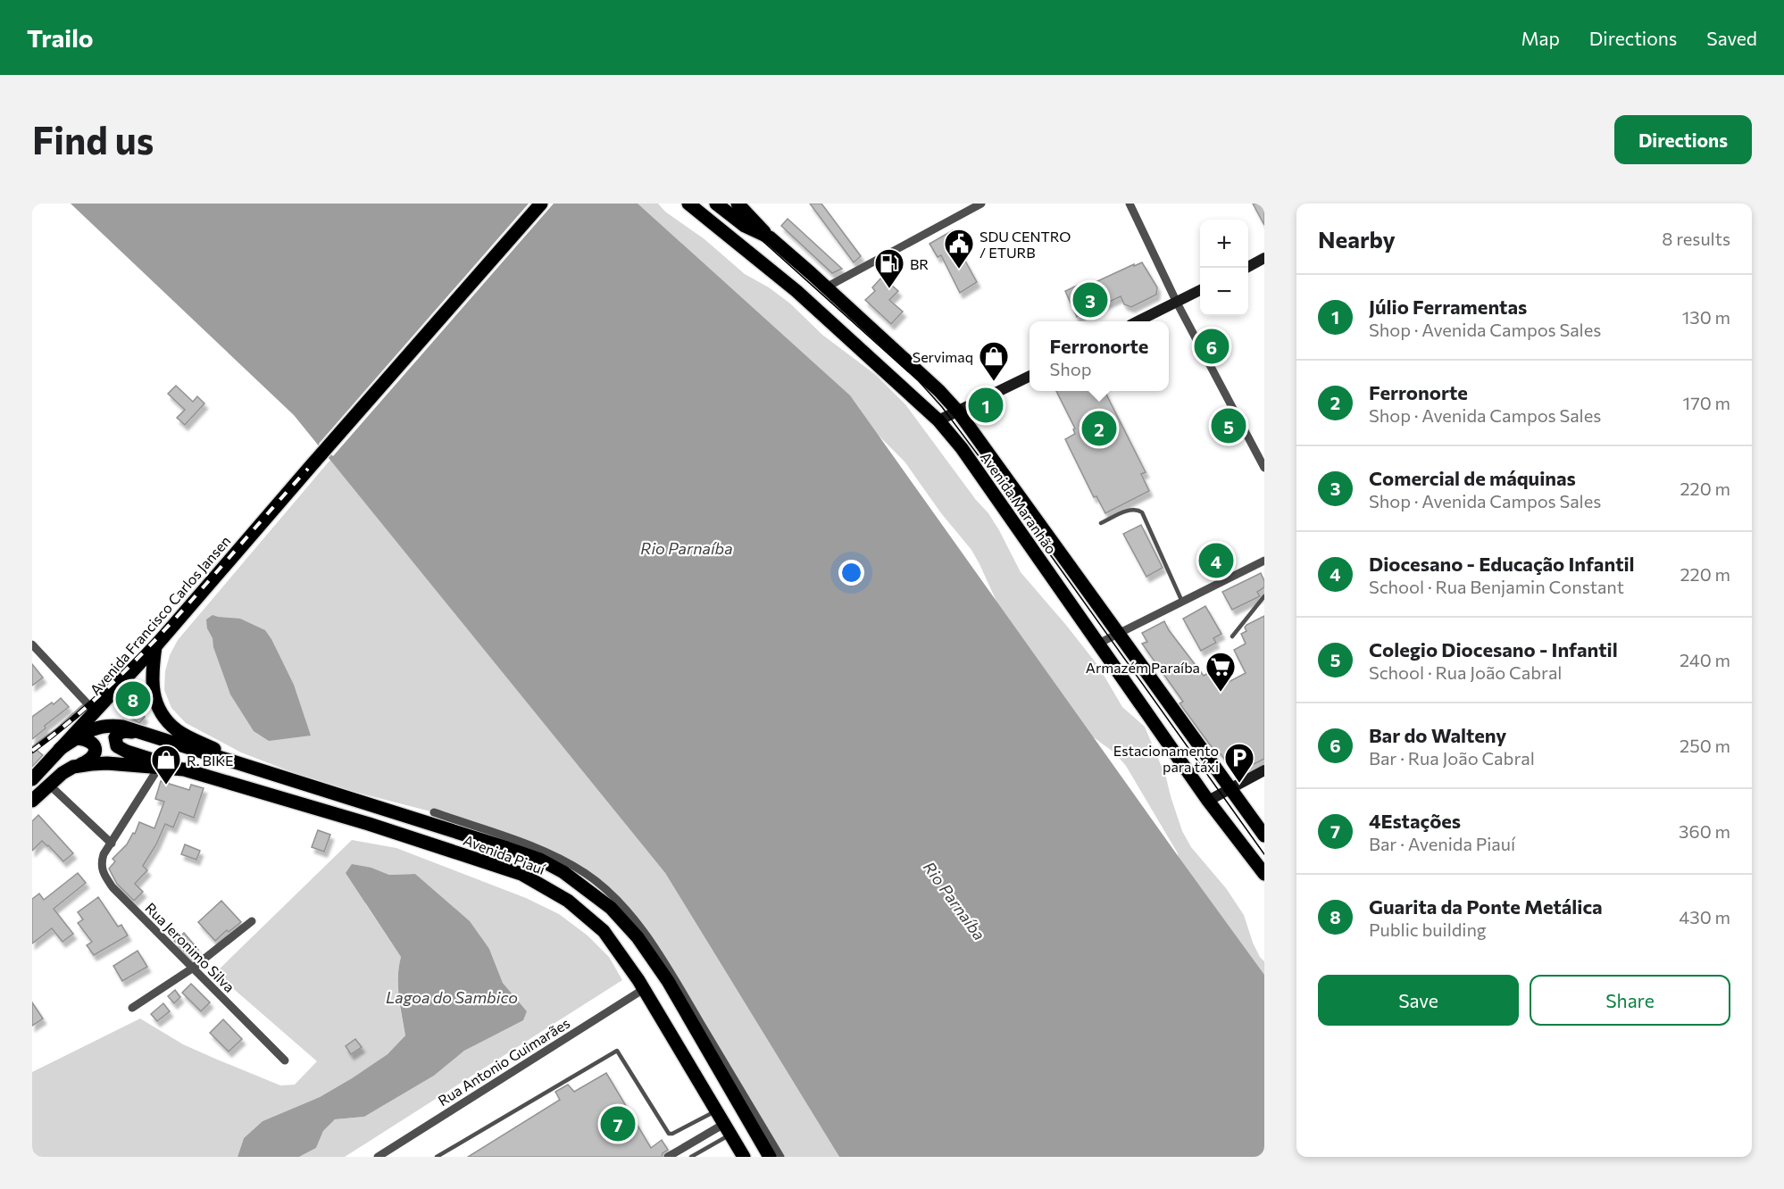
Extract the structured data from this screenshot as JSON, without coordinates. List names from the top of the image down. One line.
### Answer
{"streets":{"main road":["Avenida Maranhão","Avenida Francisco Carlos Jansen","Avenida Piauí"],"street":["Rua Jeronimo Silva","Rua Antonio Guimarães"]},"crossings":[["Avenida Francisco Carlos Jansen","Avenida Piauí"],["Avenida Piauí","Rua Jeronimo Silva"],["Avenida Piauí","Rua Antonio Guimarães"]],"water":["Rio Parnaíba","Lagoa do Sambico"],"places":{"public building":["SDU CENTRO / ETURB"],"fuel station":["BR"],"shop":["Servimaq","R. BIKE"],"supermarket":["Armazém Paraíba"],"parking":["Estacionamento para táxi"]},"page":{"header":"Trailo","nav":["Map","Directions","Saved"],"buttons":["Directions",["Save","Share"]],"title":"Find us","heading":["Nearby","8 results"],"map_buttons":["+","−"],"list":[{"mark":"1","name":"Júlio Ferramentas","note":"Shop · Avenida Campos Sales","value":"130 m"},{"mark":"2","name":"Ferronorte","note":"Shop · Avenida Campos Sales","value":"170 m"},{"mark":"3","name":"Comercial de máquinas","note":"Shop · Avenida Campos Sales","value":"220 m"},{"mark":"4","name":"Diocesano - Educação Infantil","note":"School · Rua Benjamin Constant","value":"220 m"},{"mark":"5","name":"Colegio Diocesano - Infantil","note":"School · Rua João Cabral","value":"240 m"},{"mark":"6","name":"Bar do Walteny","note":"Bar · Rua João Cabral","value":"250 m"},{"mark":"7","name":"4Estações","note":"Bar · Avenida Piauí","value":"360 m"},{"mark":"8","name":"Guarita da Ponte Metálica","note":"Public building","value":"430 m"}],"pins":["3","6","1","5","2","4","8","7"],"popup":["Ferronorte","Shop"]}}
